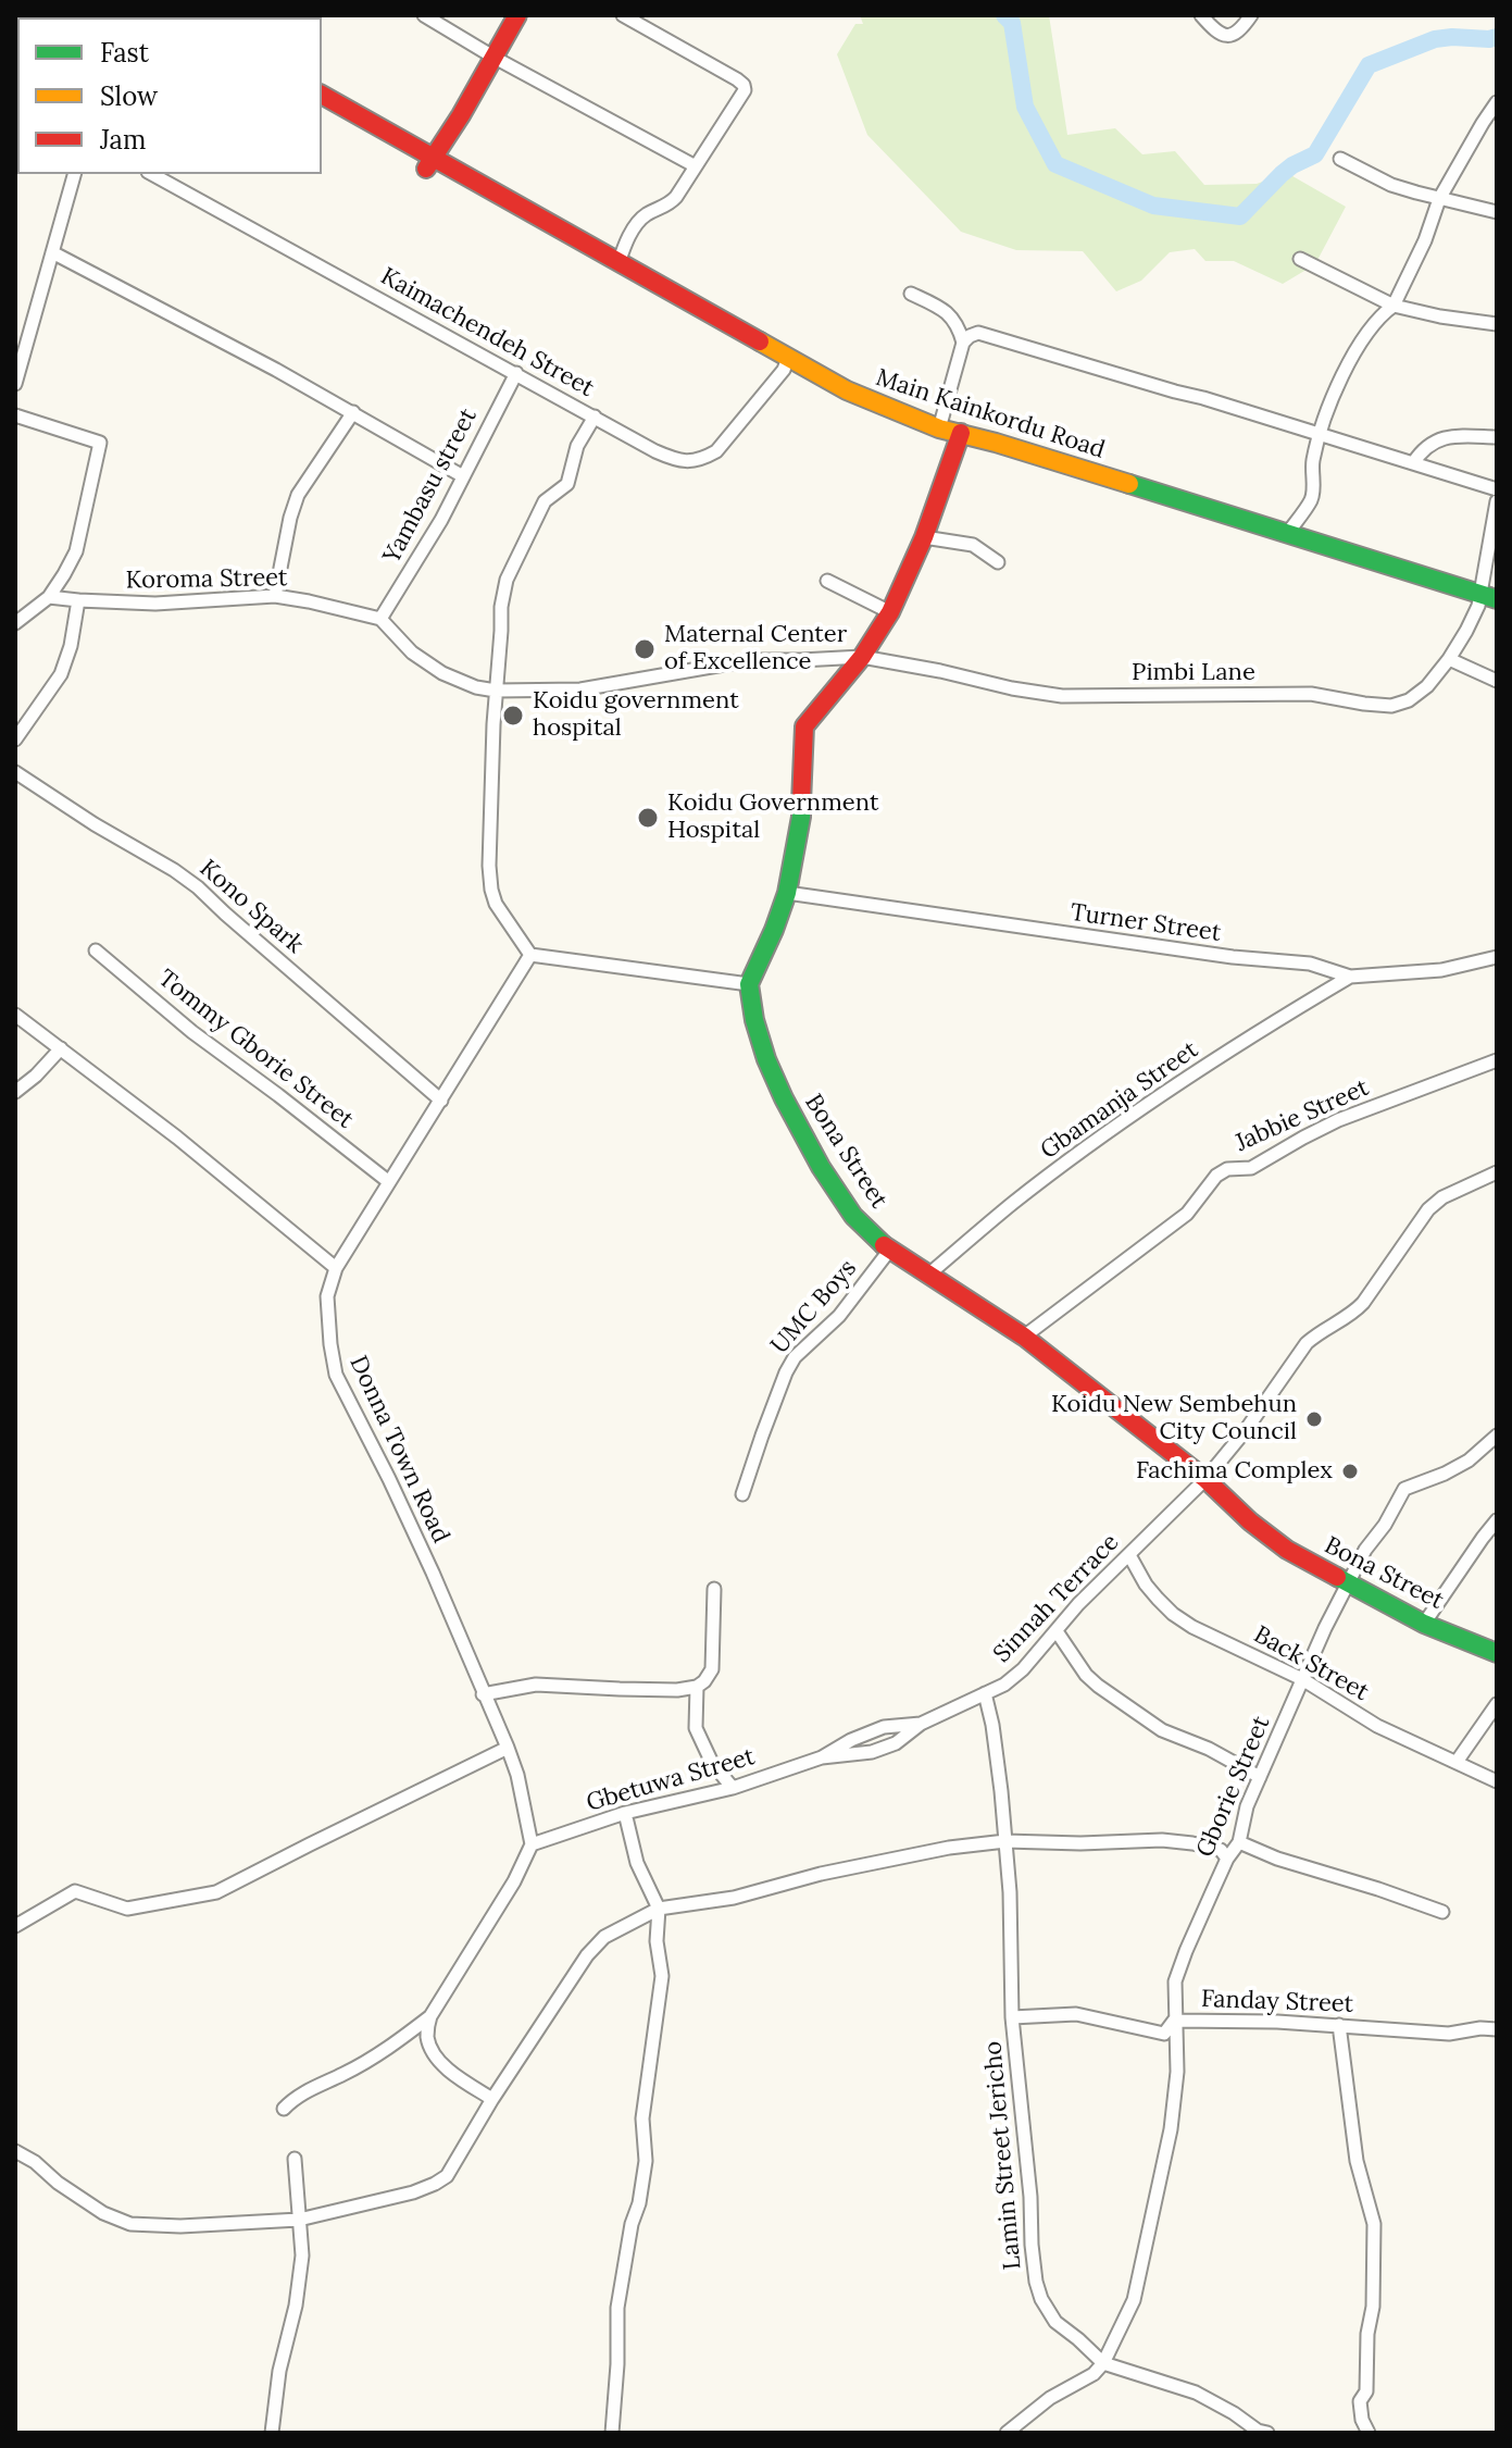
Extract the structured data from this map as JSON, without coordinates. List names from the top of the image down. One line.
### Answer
{"streets":{"main road":["Main Kainkordu Road","Bona Street"],"street":["Kaimachendeh Street","Yambasu street","Koroma Street","Pimbi Lane","Kono Spark","Turner Street","Tommy Gborie Street","Gbamanja Street","Jabbie Street","UMC Boys","Donna Town Road","Sinnah Terrace","Back Street","Gbetuwa Street","Gborie Street","Fanday Street","Lamin Street Jericho"]},"crossings":[["Kaimachendeh Street","Main Kainkordu Road"],["Kaimachendeh Street","Yambasu street"],["Main Kainkordu Road","Pimbi Lane"],["Yambasu street","Koroma Street"],["Kono Spark","Donna Town Road"],["Turner Street","Gbamanja Street"],["Tommy Gborie Street","Donna Town Road"],["Gbamanja Street","Bona Street"],["Jabbie Street","Bona Street"],["Bona Street","UMC Boys"],["Bona Street","Sinnah Terrace"],["Bona Street","Gborie Street"],["Donna Town Road","Gbetuwa Street"],["Sinnah Terrace","Back Street"],["Sinnah Terrace","Gbetuwa Street"],["Sinnah Terrace","Lamin Street Jericho"],["Back Street","Gborie Street"],["Gborie Street","Fanday Street"],["Gborie Street","Lamin Street Jericho"],["Fanday Street","Lamin Street Jericho"]],"places":["Maternal Center of Excellence","Koidu government hospital","Koidu Government Hospital","Koidu New Sembehun City Council","Fachima Complex"],"legend":["Fast","Slow","Jam"]}
